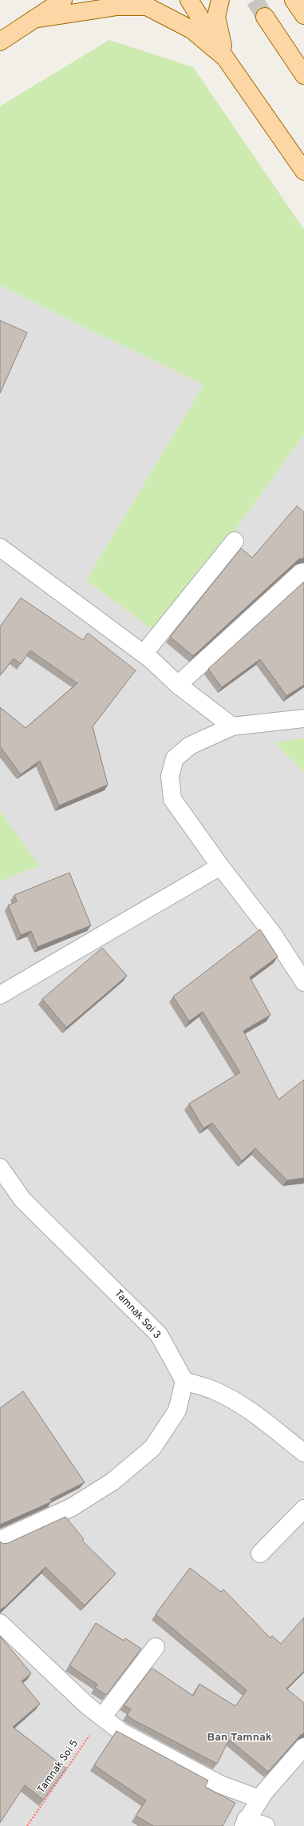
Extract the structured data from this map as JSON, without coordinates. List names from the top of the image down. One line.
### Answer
{"streets":{"street":["Tamnak Soi 3"],"path":["Tamnak Soi 5"]},"districts":["Ban Tamnak"]}
